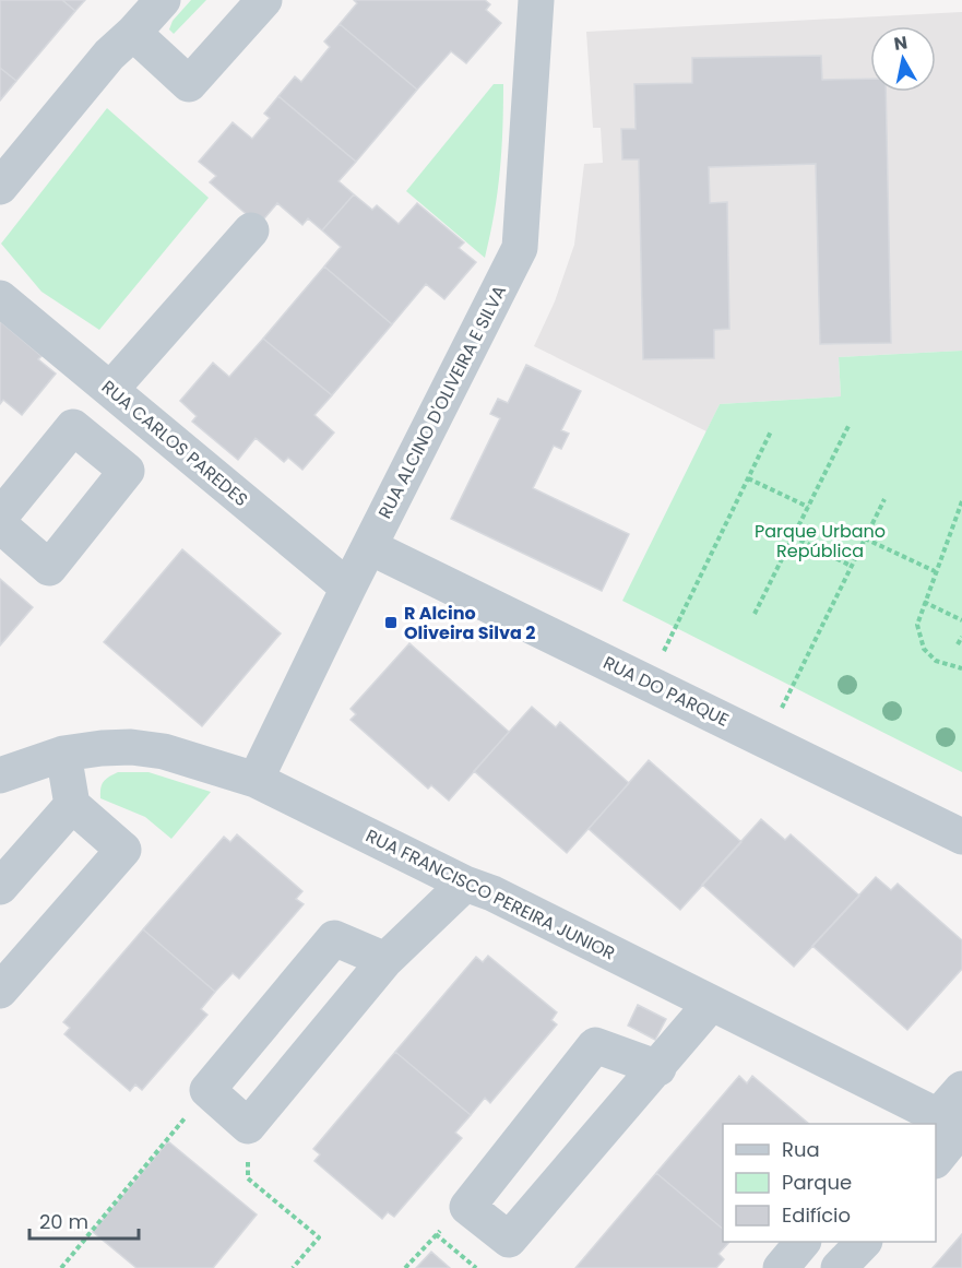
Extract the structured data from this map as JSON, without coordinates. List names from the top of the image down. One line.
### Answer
{"streets":{"street":["RUA ALCINO D'OLIVEIRA E SILVA","RUA CARLOS PAREDES","RUA DO PARQUE","RUA FRANCISCO PEREIRA JUNIOR"]},"crossings":[["RUA ALCINO D'OLIVEIRA E SILVA","RUA CARLOS PAREDES"],["RUA ALCINO D'OLIVEIRA E SILVA","RUA DO PARQUE"],["RUA ALCINO D'OLIVEIRA E SILVA","RUA FRANCISCO PEREIRA JUNIOR"]],"parks":["Parque Urbano República"],"places":{"transit":["R Alcino Oliveira Silva 2"]},"legend":["Rua","Parque","Edifício"],"scale_bar":"20 m","north":"top"}
